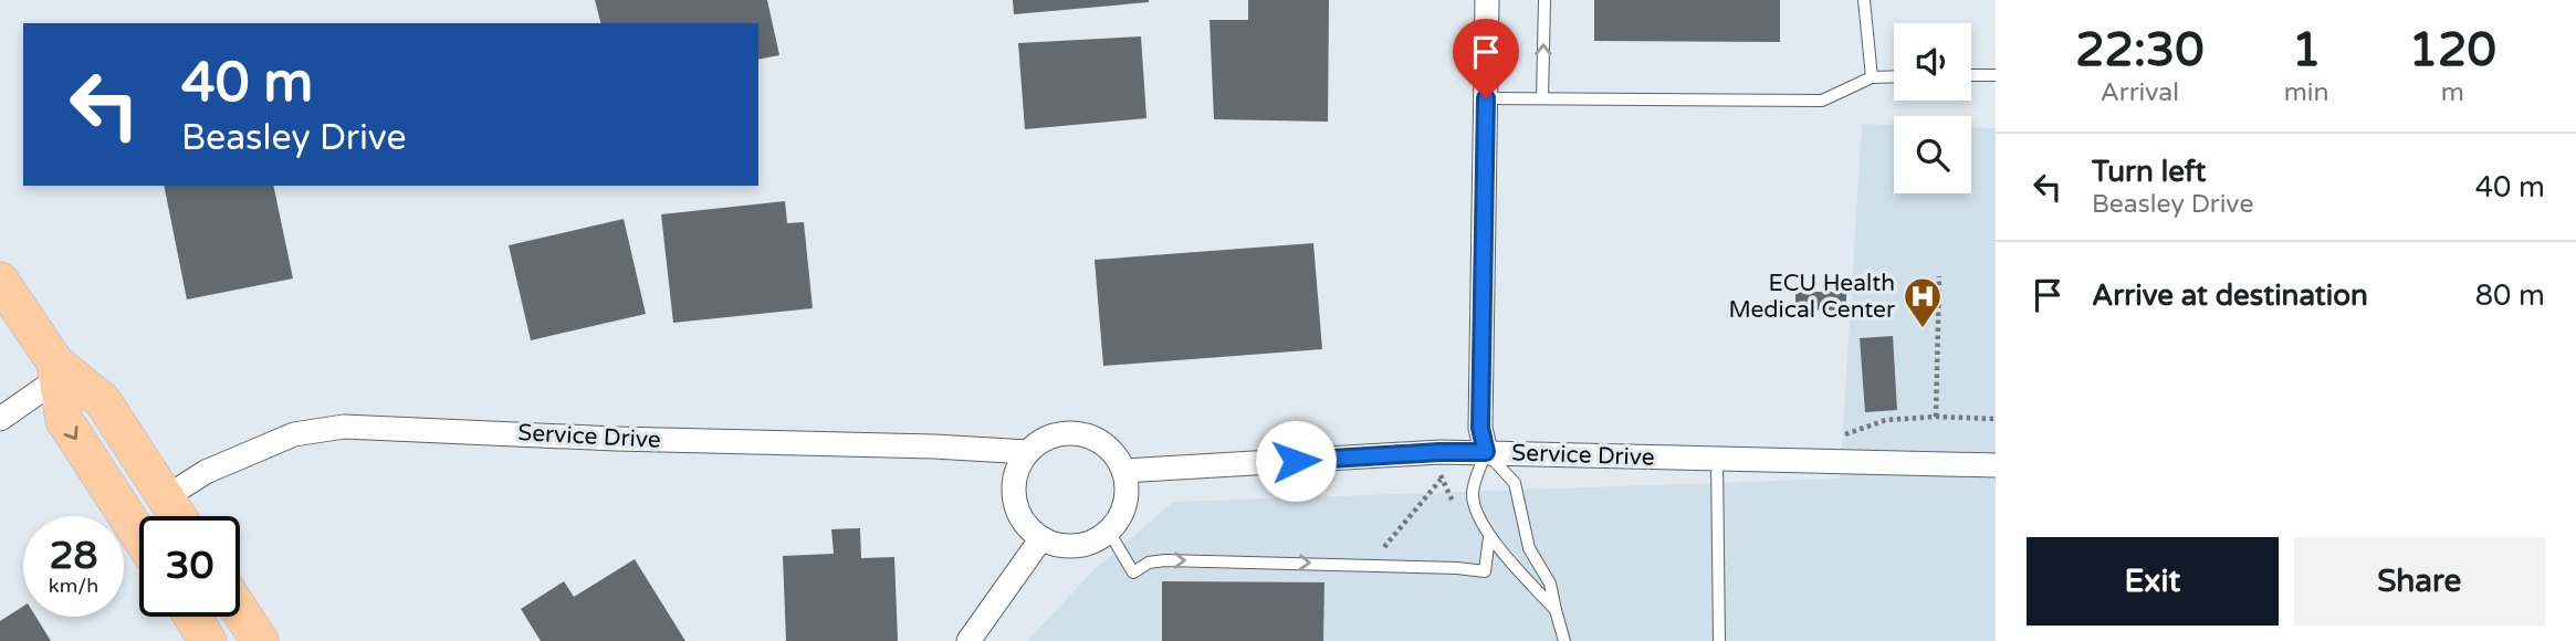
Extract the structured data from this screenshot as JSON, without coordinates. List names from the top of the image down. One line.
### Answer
{"streets":{"street":["Service Drive"]},"places":{"hospital":["ECU Health Medical Center"]},"page":{"eta":["22:30","Arrival","1","min","120","m"],"turn":["40 m","Beasley Drive"],"list":[{"name":"Turn left","note":"Beasley Drive","value":"40 m"},{"name":"Arrive at destination","value":"80 m"}],"speed":"28 km/h","limit":"30","buttons":["Exit","Share"]}}
